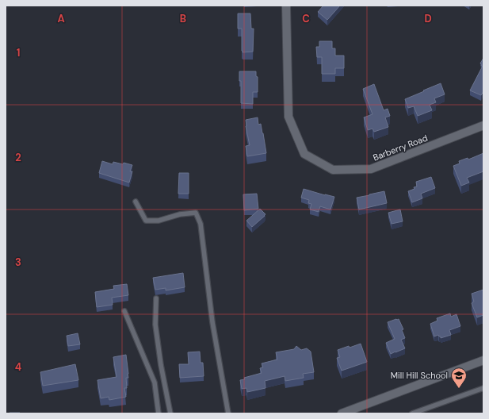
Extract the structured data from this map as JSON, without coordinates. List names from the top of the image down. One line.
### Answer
{"streets":{"street":["Barberry Road"]},"places":{"school or university":["Mill Hill School"]},"grid":{"columns":["A","B","C","D"],"rows":["1","2","3","4"]}}
